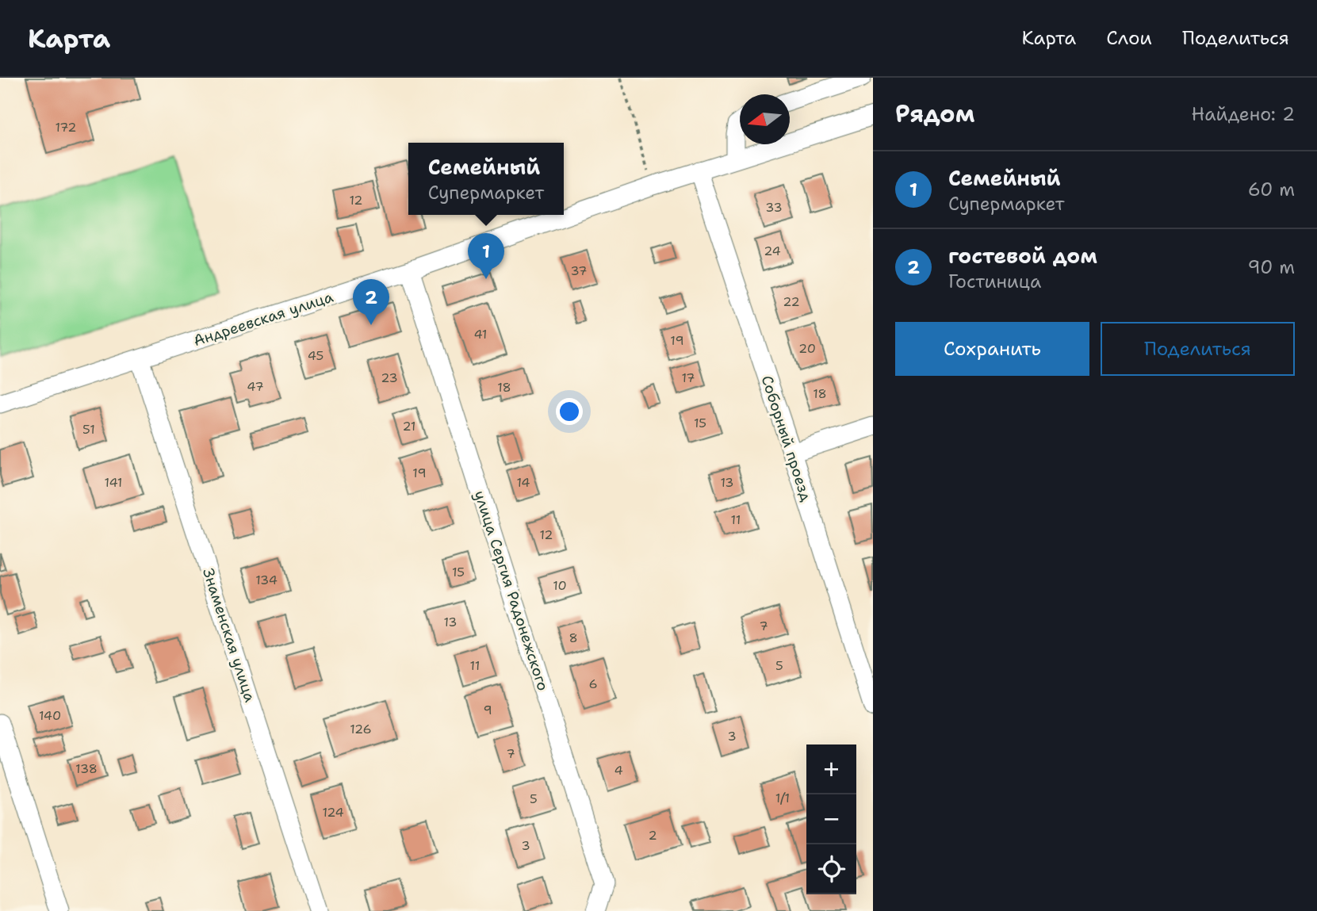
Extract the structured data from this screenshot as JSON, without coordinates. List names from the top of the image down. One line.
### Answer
{"streets":{"street":["Андреевская улица","Соборный проезд","улица Сергия Радонежского","Знаменская улица"]},"crossings":[["Андреевская улица","Соборный проезд"],["Андреевская улица","улица Сергия Радонежского"],["Андреевская улица","Знаменская улица"]],"house_numbers":["172","12","33","24","37","22","41","19","20","45","23","17","47","18","18","15","21","51","19","141","14","13","11","12","15","134","10","13","7","8","11","5","6","9","140","126","3","7","138","4","1/1","5","124","2","3"],"north":"left","page":{"header":"Карта","nav":["Карта","Слои","Поделиться"],"heading":["Рядом","Найдено: 2"],"popup":["Семейный","Супермаркет"],"list":[{"mark":"1","name":"Семейный","note":"Супермаркет","value":"60 m"},{"mark":"2","name":"гостевой дом","note":"Гостиница","value":"90 m"}],"pins":["1","2"],"buttons":["Сохранить","Поделиться"],"map_buttons":["+","−"]}}
